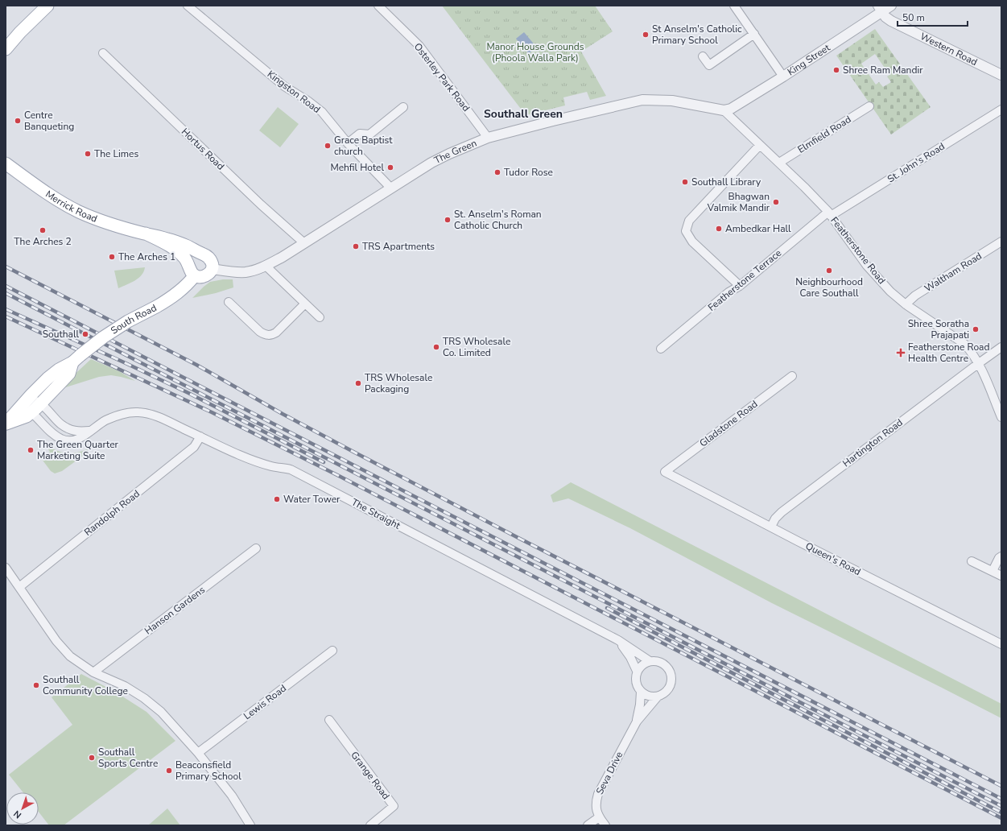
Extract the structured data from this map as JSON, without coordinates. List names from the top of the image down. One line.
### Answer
{"streets":{"main road":["Merrick Road","South Road"],"street":["Western Road","King Street","Osterley Park Road","Kingston Road","Elmfield Road","Hortus Road","The Green","St. John's Road","Featherstone Road","Waltham Road","Featherstone Terrace","Gladstone Road","Hartington Road","Randolph Road","The Straight","Queen's Road","Hanson Gardens","Lewis Road","Seva Drive","Grange Road"]},"crossings":[["Western Road","King Street"],["King Street","The Green"],["King Street","Featherstone Road"],["Osterley Park Road","The Green"],["Kingston Road","The Green"],["Elmfield Road","Featherstone Road"],["Hortus Road","The Green"],["The Green","Merrick Road"],["The Green","Featherstone Road"],["The Green","South Road"],["St. John's Road","Featherstone Road"],["St. John's Road","Featherstone Terrace"],["Merrick Road","South Road"],["Featherstone Road","Waltham Road"],["Featherstone Road","Featherstone Terrace"],["Featherstone Road","Hartington Road"],["South Road","The Straight"],["Gladstone Road","Queen's Road"],["Hartington Road","Queen's Road"],["Randolph Road","The Straight"],["The Straight","Seva Drive"]],"districts":["Southall Green"],"parks":["Manor House Grounds (Phoola Walla Park)"],"places":{"other":["St Anselm's Catholic Primary School","Shree Ram Mandir","Centre Banqueting","Grace Baptist church","The Limes","Mehfil Hotel","Tudor Rose","Southall Library","Bhagwan Valmik Mandir","St. Anselm's Roman Catholic Church","Ambedkar Hall","The Arches 2","TRS Apartments","The Arches 1","Neighbourhood Care Southall","Shree Soratha Prajapati","Southall","TRS Wholesale Co. Limited","TRS Wholesale Packaging","The Green Quarter Marketing Suite","Water Tower","Southall Community College","Southall Sports Centre","Beaconsfield Primary School"],"health":["Featherstone Road Health Centre"]},"scale_bar":"50 m","north":"bottom left"}
